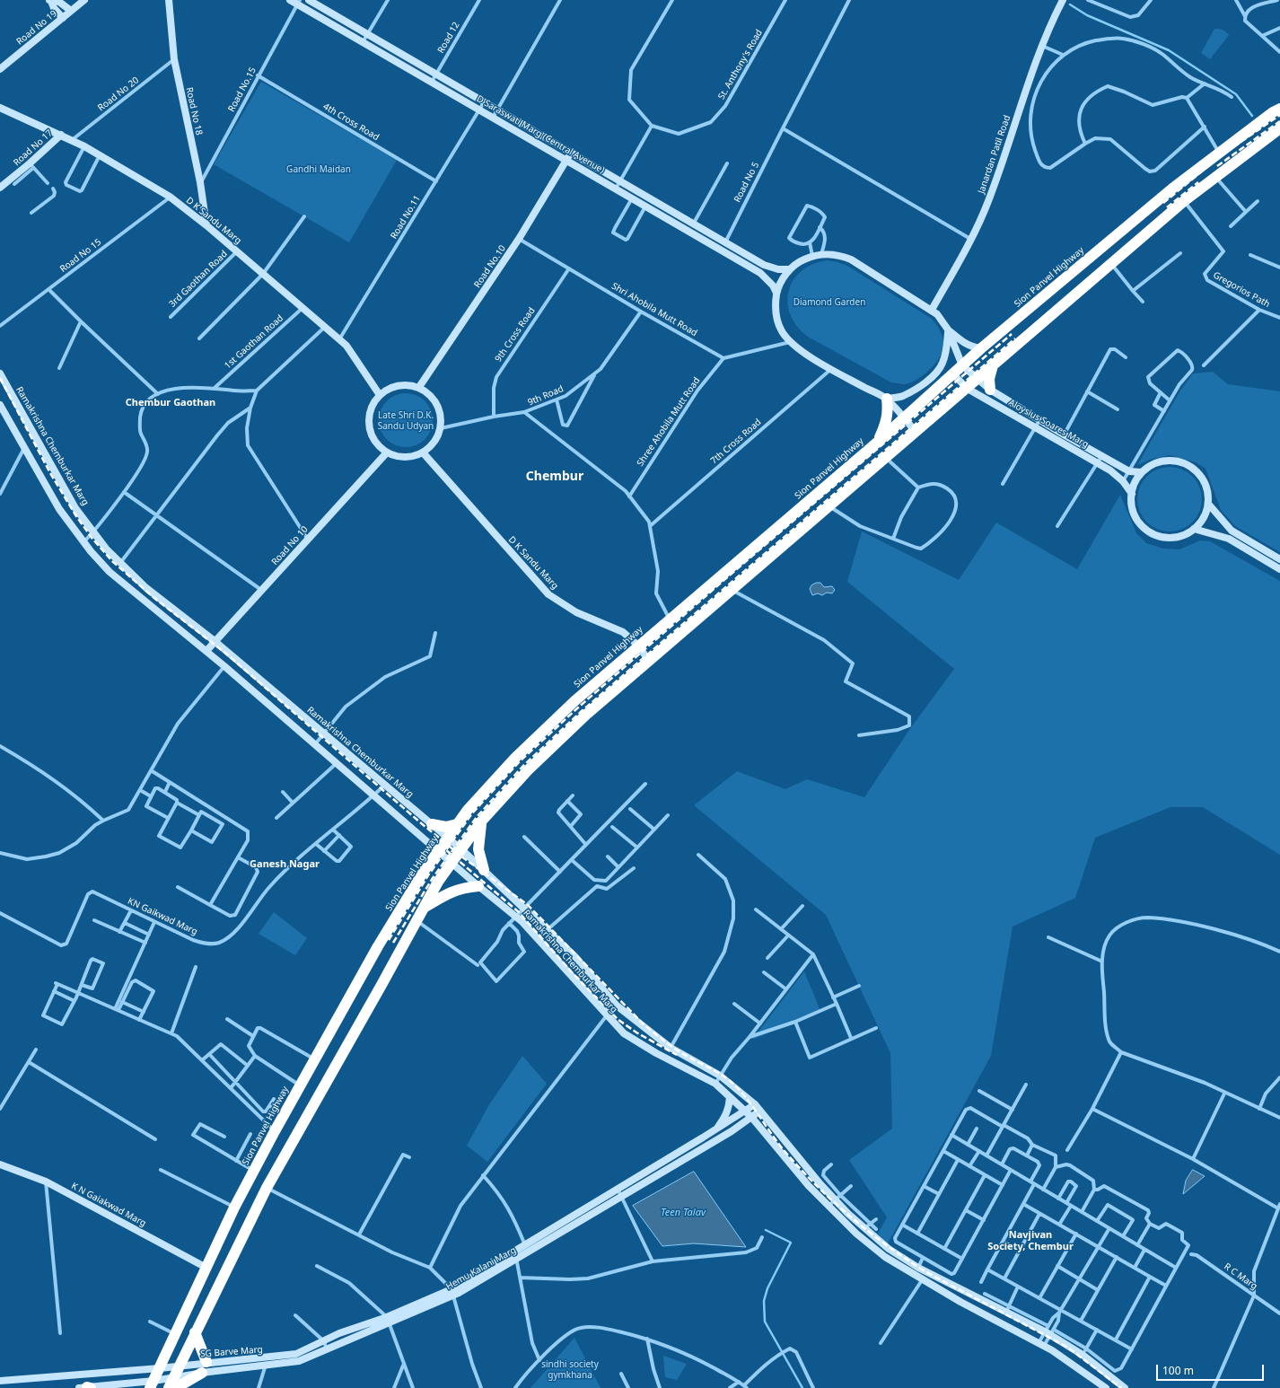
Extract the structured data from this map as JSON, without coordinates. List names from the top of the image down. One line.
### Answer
{"streets":{"highway":["Sion Panvel Highway"],"main road":["Road No 19","Road No 18","D Saraswati Marg (Central Avenue)","Road No 17","Janardan Patil Road","D K Sandu Marg","Road No.10","Aloysius Soares Marg","Ramakrishna Chemburkar Marg","Road No 10","K N Gaiakwad Marg","Hemu Kalani Marg","SG Barve Marg"],"street":["Road 12","St. Anthony's Road","Road No.15","Road No 20","4th Cross Road","Road No 5","Road No.11","Road No 15","3rd Gaothan Road","Gregorios Path","Shri Ahobila Mutt Road","9th Cross Road","1st Gaothan Road","9th Road","Shree Ahobila Mutt Road","7th Cross Road","KN Gaikwad Marg","R C Marg"]},"crossings":[["Road 12","D Saraswati Marg (Central Avenue)"],["Road No.15","Road No 18"],["Road No.15","4th Cross Road"],["Road No.15","D Saraswati Marg (Central Avenue)"],["Road No 20","Road No 18"],["Road No 20","D K Sandu Marg"],["Road No 18","D K Sandu Marg"],["4th Cross Road","Road No.11"],["D Saraswati Marg (Central Avenue)","Road No 5"],["D Saraswati Marg (Central Avenue)","Road No.11"],["D Saraswati Marg (Central Avenue)","Road No.10"],["Road No 17","D K Sandu Marg"],["Road No.11","D K Sandu Marg"],["D K Sandu Marg","Road No 15"],["D K Sandu Marg","Road No.10"],["D K Sandu Marg","Sion Panvel Highway"],["D K Sandu Marg","3rd Gaothan Road"],["D K Sandu Marg","1st Gaothan Road"],["D K Sandu Marg","9th Road"],["D K Sandu Marg","Road No 10"],["Road No.10","Shri Ahobila Mutt Road"],["Road No.10","9th Road"],["Road No.10","Road No 10"],["Sion Panvel Highway","Aloysius Soares Marg"],["Sion Panvel Highway","Ramakrishna Chemburkar Marg"],["Sion Panvel Highway","K N Gaiakwad Marg"],["Sion Panvel Highway","SG Barve Marg"],["Shri Ahobila Mutt Road","9th Cross Road"],["Shri Ahobila Mutt Road","9th Road"],["Shri Ahobila Mutt Road","Shree Ahobila Mutt Road"],["9th Cross Road","9th Road"],["9th Road","Road No 10"],["Ramakrishna Chemburkar Marg","Road No 10"],["Ramakrishna Chemburkar Marg","KN Gaikwad Marg"],["Ramakrishna Chemburkar Marg","Hemu Kalani Marg"],["Hemu Kalani Marg","SG Barve Marg"]],"districts":["Chembur Gaothan","Chembur","Ganesh Nagar","Navjivan Society, Chembur"],"water":["Teen Talav"],"parks":["Gandhi Maidan","Diamond Garden","Late Shri D.K. Sandu Udyan","sindhi society gymkhana"],"scale_bar":"100 m"}
